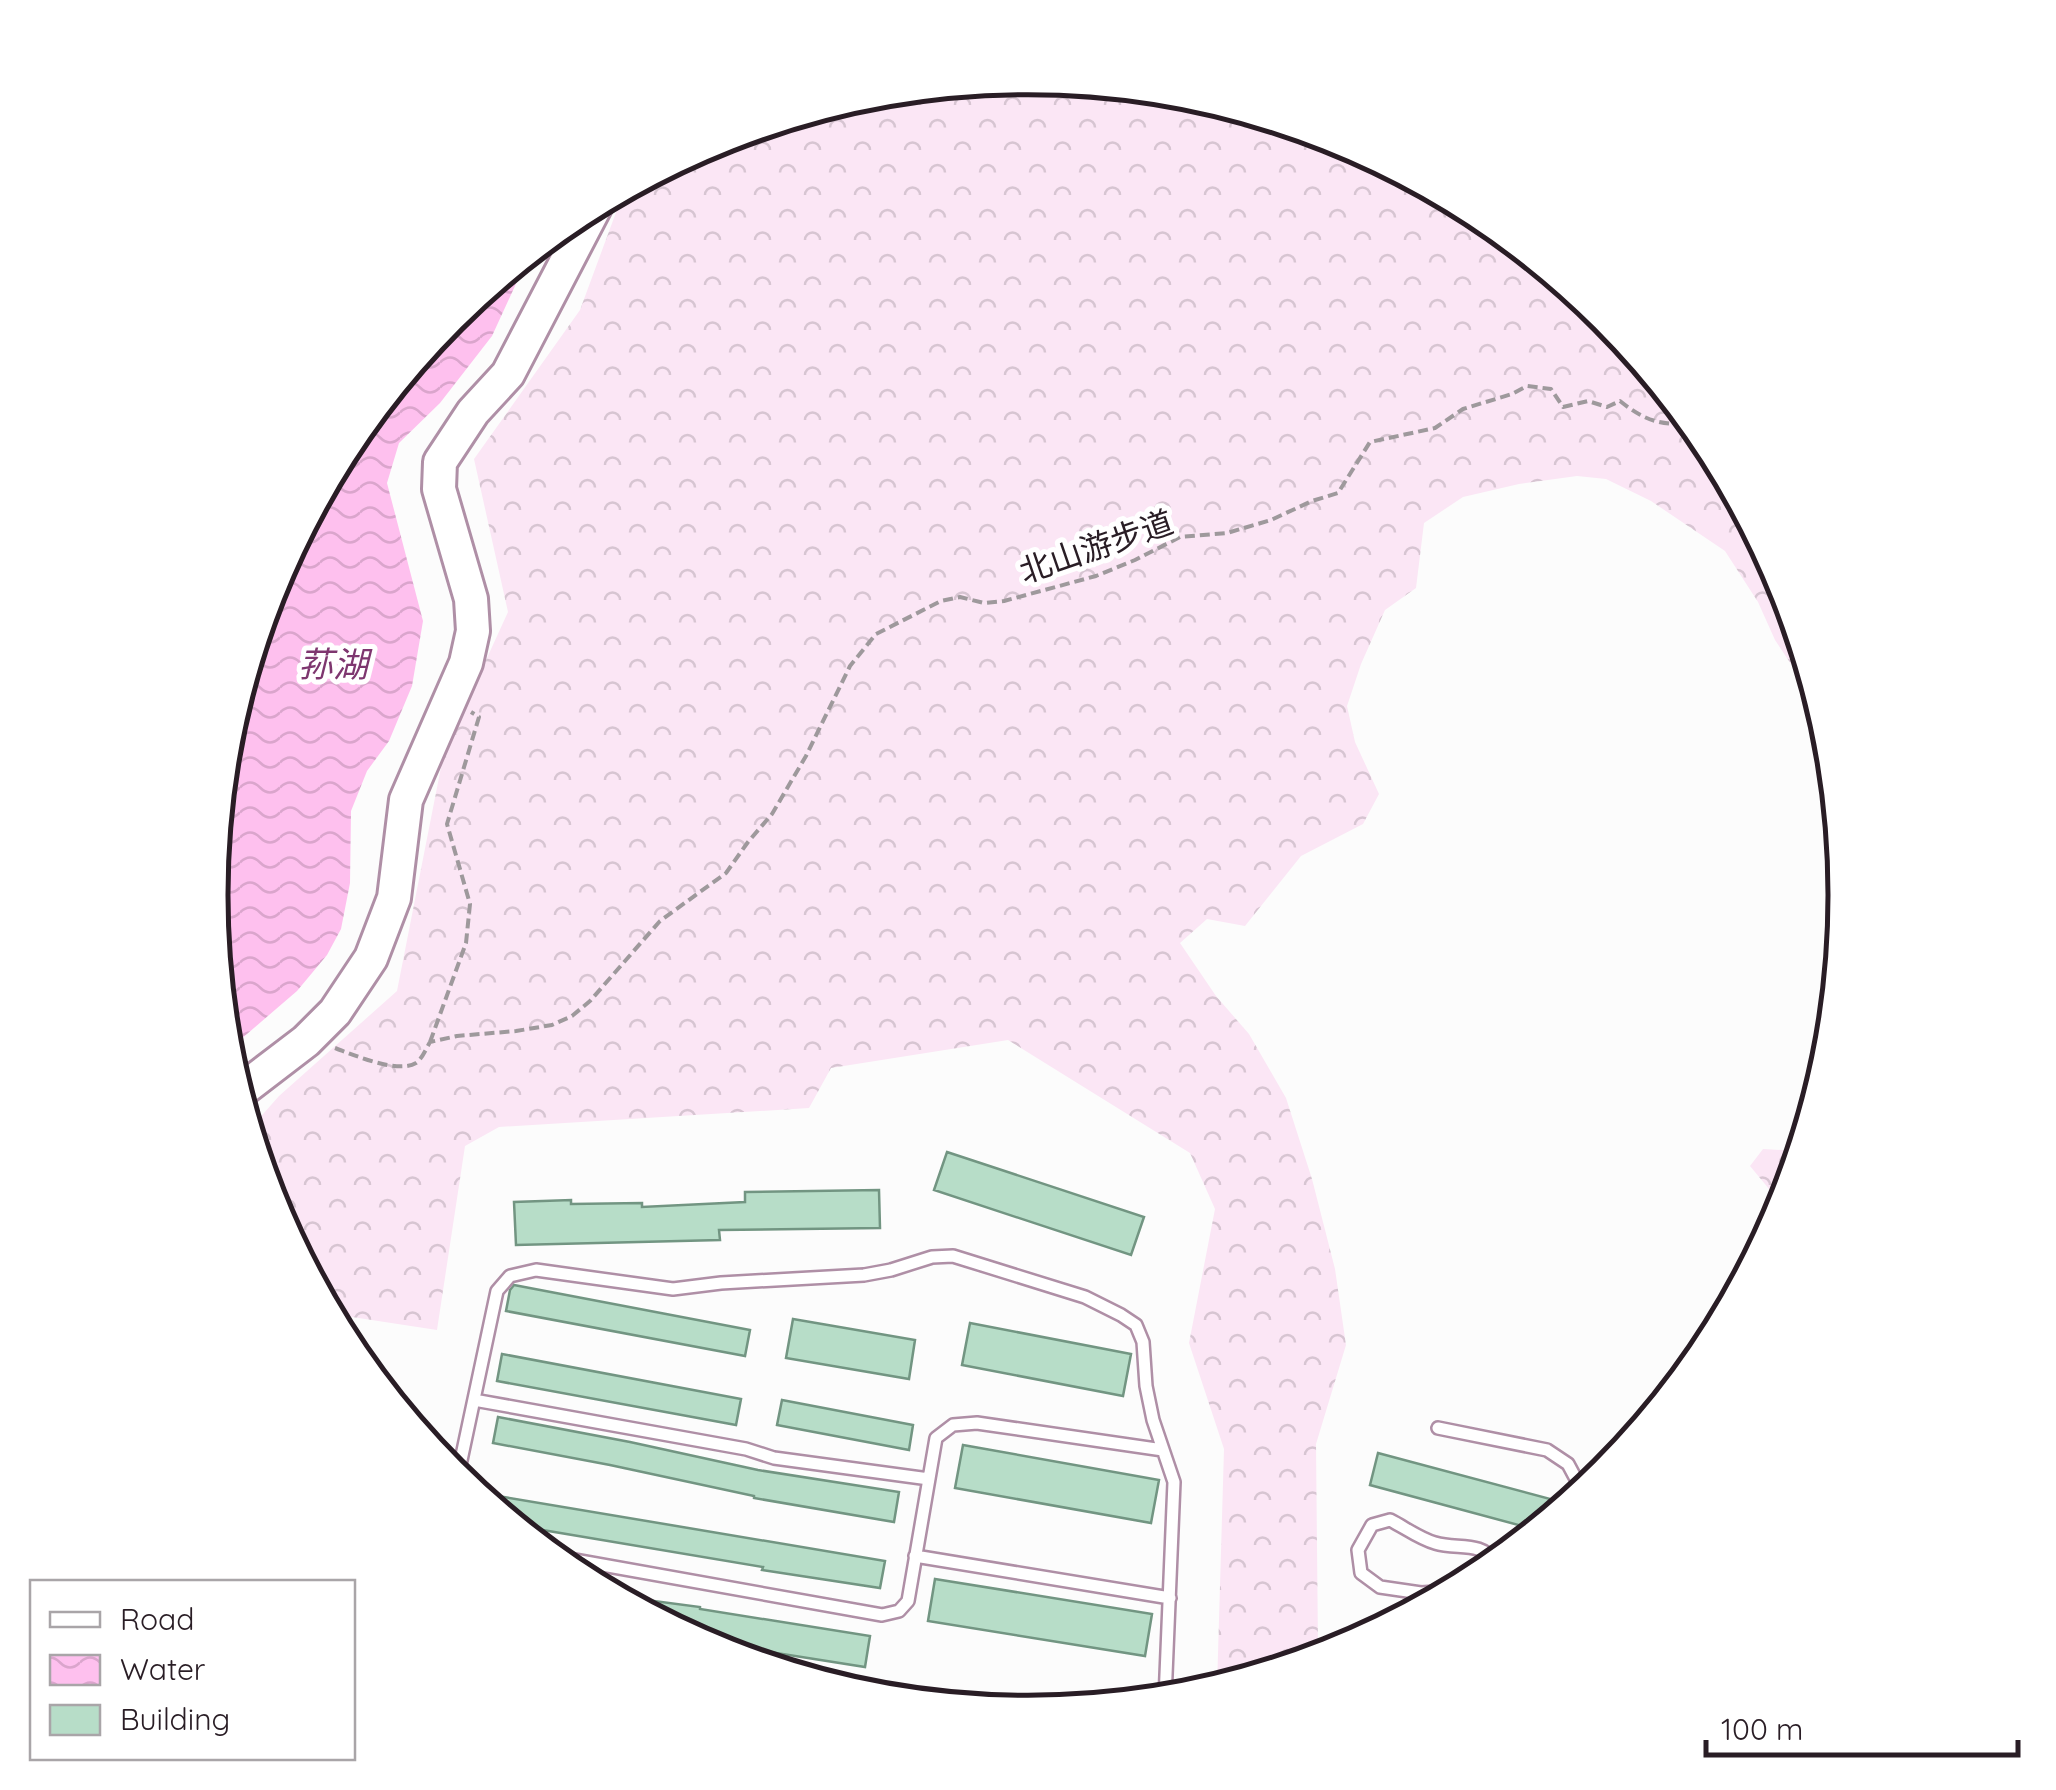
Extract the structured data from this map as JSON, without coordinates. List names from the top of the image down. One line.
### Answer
{"streets":{"path":["北山游步道"]},"water":["荪湖"],"legend":["Road","Water","Building"],"scale_bar":"100 m"}
